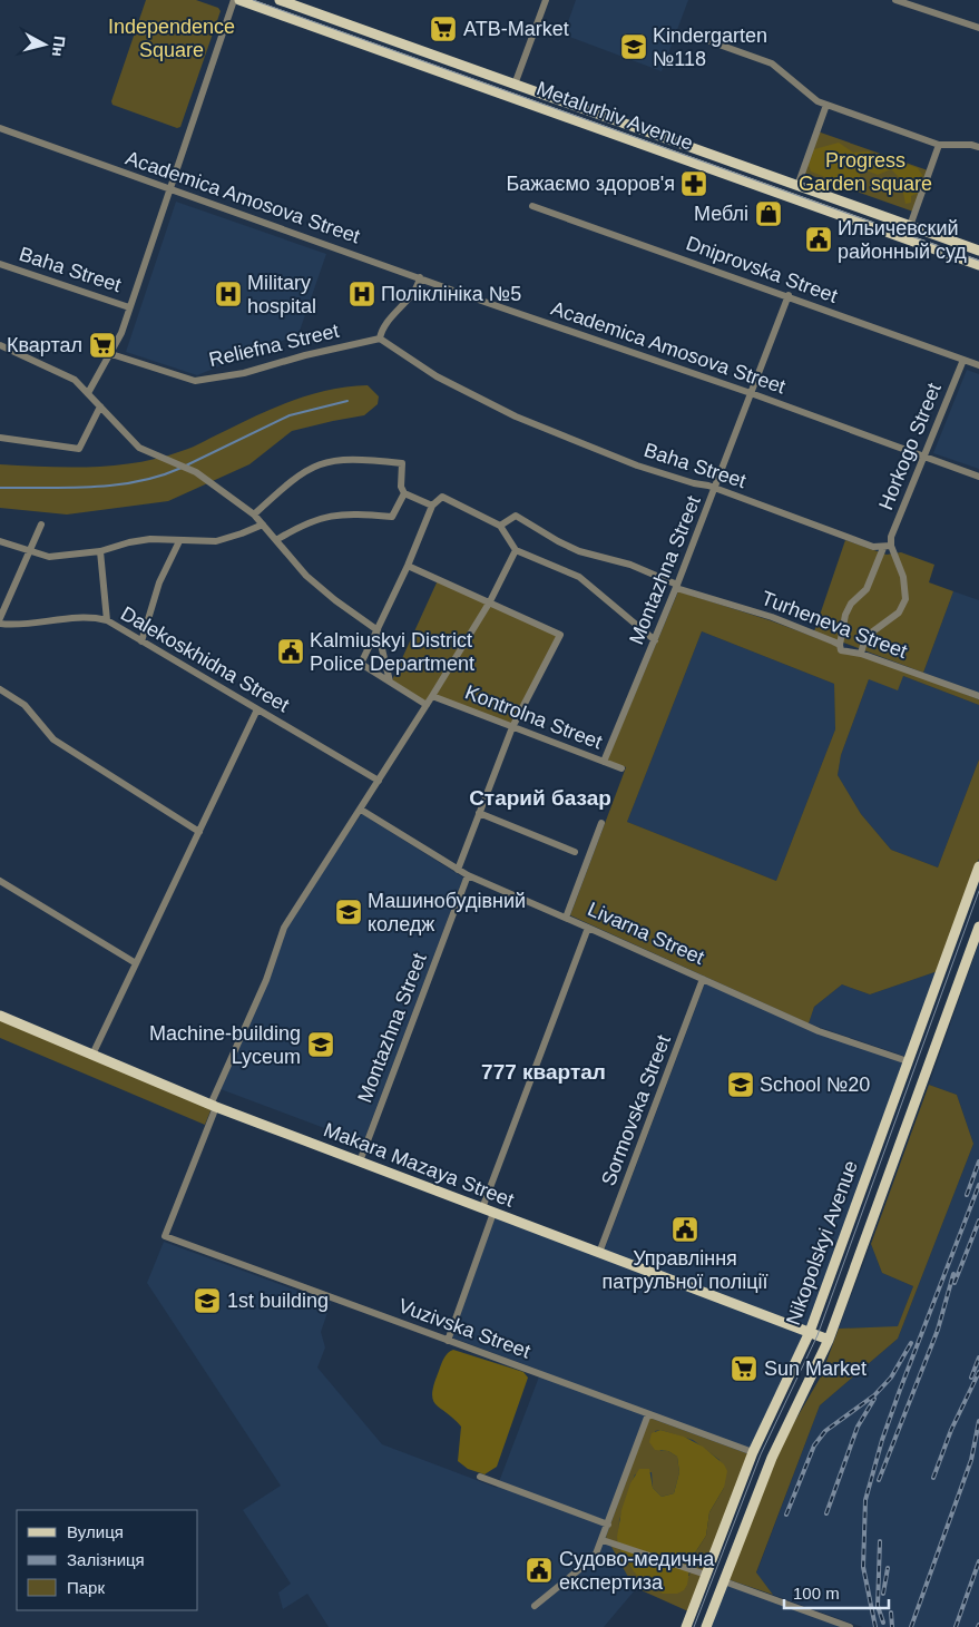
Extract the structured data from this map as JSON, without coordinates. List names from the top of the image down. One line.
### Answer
{"streets":{"main road":["Metalurhiv Avenue","Livarna Street","Makara Mazaya Street","Nikopolskyi Avenue"],"street":["Academica Amosova Street","Baha Street","Dniprovska Street","Reliefna Street","Horkogo Street","Montazhna Street","Turheneva Street","Dalekoskhidna Street","Kontrolna Street","Sormovska Street","Vuzivska Street"]},"crossings":[["Academica Amosova Street","Horkogo Street"],["Academica Amosova Street","Montazhna Street"],["Baha Street","Reliefna Street"],["Baha Street","Montazhna Street"],["Dniprovska Street","Horkogo Street"],["Dniprovska Street","Montazhna Street"],["Montazhna Street","Turheneva Street"],["Montazhna Street","Kontrolna Street"],["Montazhna Street","Livarna Street"],["Montazhna Street","Makara Mazaya Street"],["Livarna Street","Sormovska Street"],["Livarna Street","Nikopolskyi Avenue"],["Sormovska Street","Makara Mazaya Street"],["Makara Mazaya Street","Nikopolskyi Avenue"],["Makara Mazaya Street","Vuzivska Street"],["Nikopolskyi Avenue","Vuzivska Street"]],"districts":["Старий базар","777 квартал"],"parks":["Independence Square","Progress Garden square"],"places":{"supermarket":["ATB-Market","Квартал","Sun Market"],"school or university":["Kindergarten №118","Машинобудівний коледж","Machine-building Lyceum","School №20","1st building"],"pharmacy":["Бажаємо здоров'я"],"shop":["Меблі"],"public building":["Ильичевский районный суд","Kalmiuskyi District Police Department","Управління патрульної поліції","Судово-медична експертиза"],"hospital":["Military hospital","Поліклініка №5"]},"legend":["Вулиця","Залізниця","Парк"],"scale_bar":"100 m","north":"right"}
